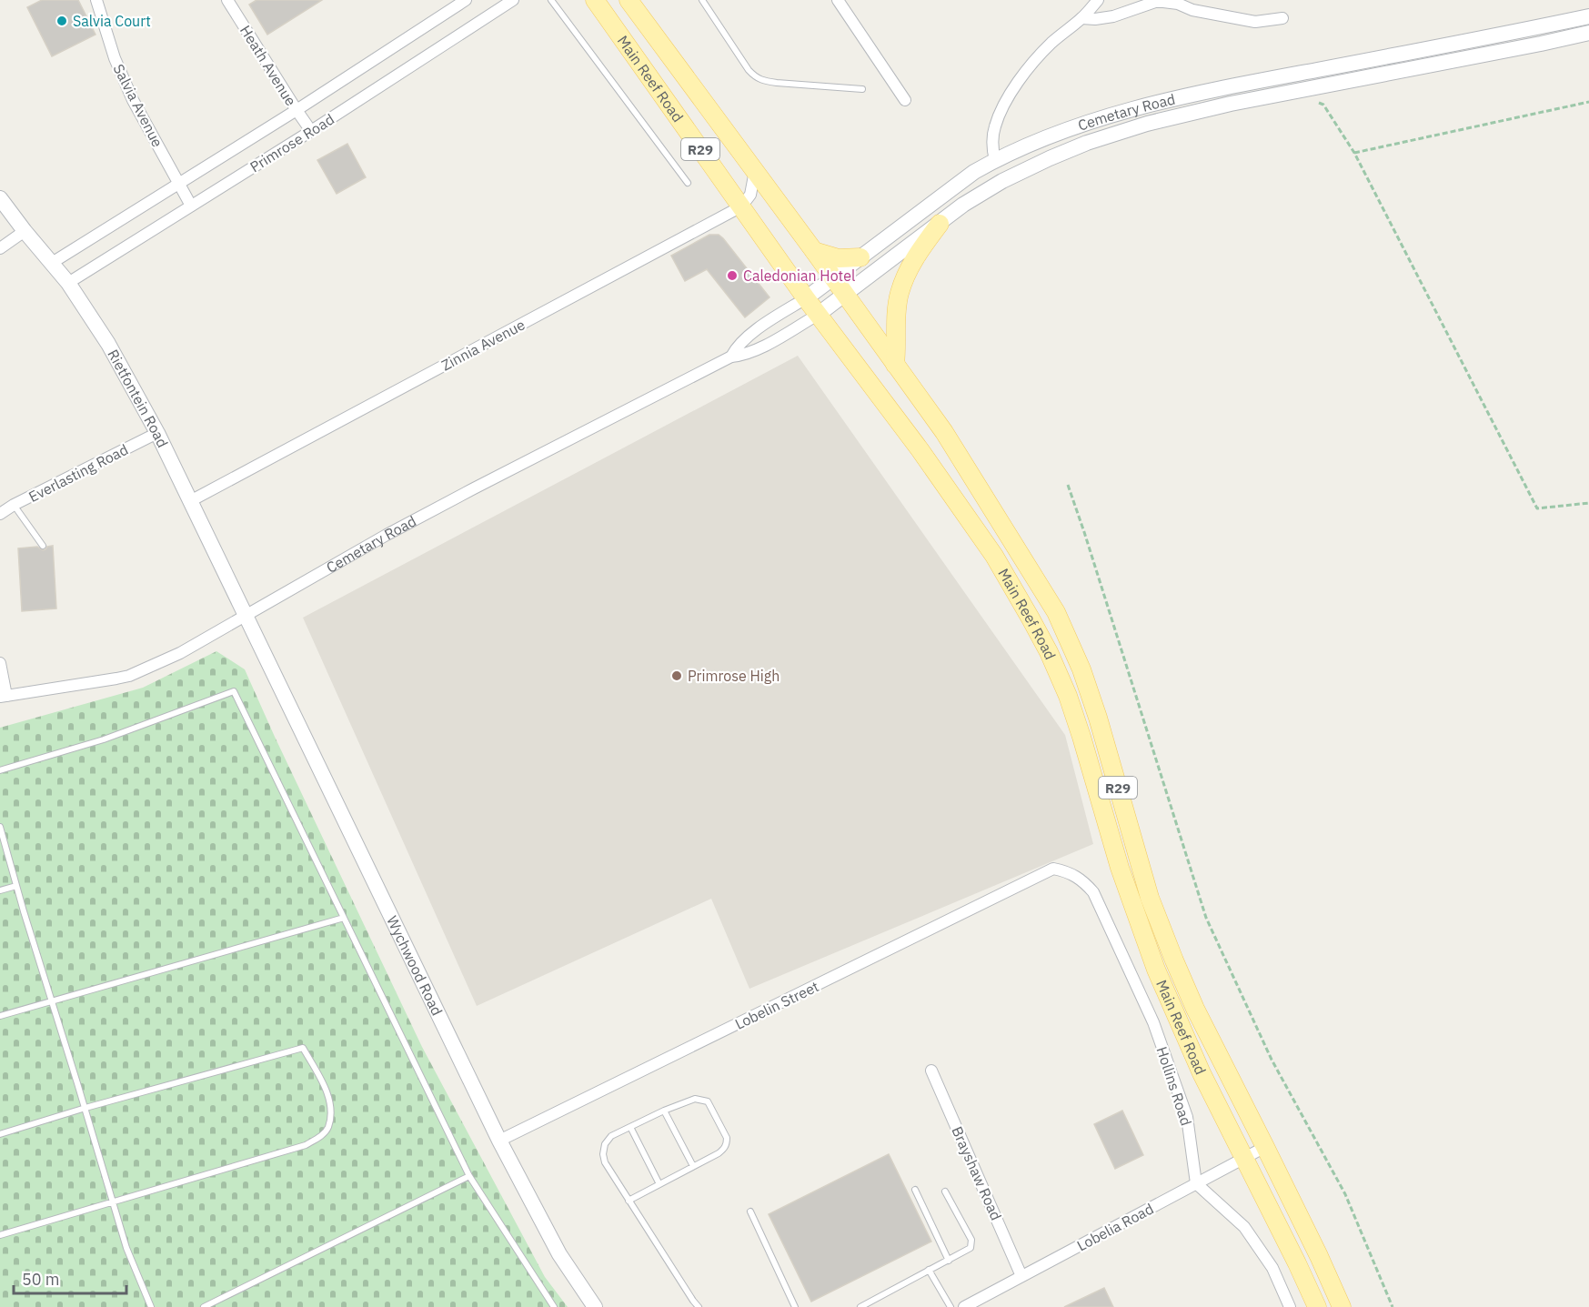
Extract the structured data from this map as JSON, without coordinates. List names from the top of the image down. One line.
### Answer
{"streets":{"main road":["Main Reef Road","R29"],"street":["Heath Avenue","Salvia Avenue","Cemetary Road","Primrose Road","Zinnia Avenue","Rietfontein Road","Everlasting Road","Wychwood Road","Lobelin Street","Hollins Road","Brayshaw Road","Lobelia Road"]},"crossings":[["Heath Avenue","Primrose Road"],["Main Reef Road","Cemetary Road"],["Main Reef Road","Zinnia Avenue"],["Main Reef Road","Lobelia Road"],["Salvia Avenue","Primrose Road"],["Cemetary Road","Rietfontein Road"],["Cemetary Road","Wychwood Road"],["Primrose Road","Rietfontein Road"],["Zinnia Avenue","Rietfontein Road"],["Rietfontein Road","Everlasting Road"],["Rietfontein Road","Wychwood Road"],["Wychwood Road","Lobelin Street"],["Lobelin Street","Hollins Road"],["Hollins Road","Lobelia Road"],["Brayshaw Road","Lobelia Road"]],"places":["Salvia Court","Caledonian Hotel","Primrose High"],"scale_bar":"50 m"}
